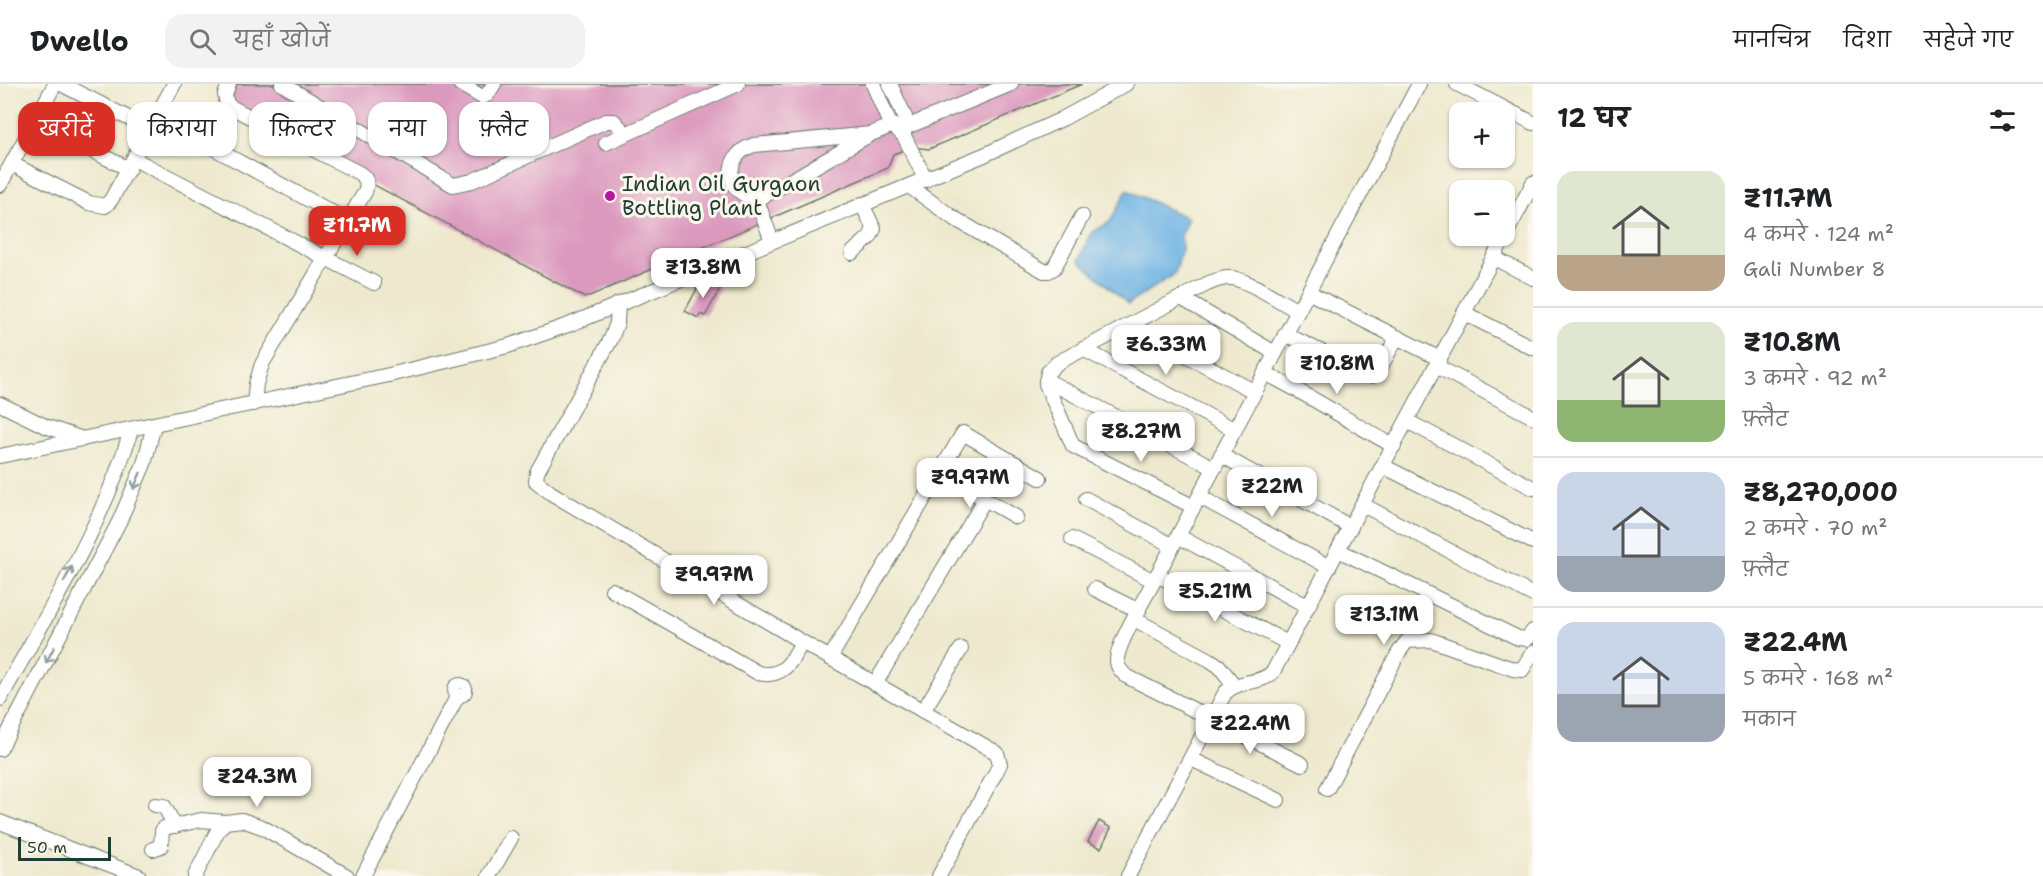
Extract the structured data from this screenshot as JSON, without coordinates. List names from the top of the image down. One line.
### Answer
{"places":["Indian Oil Gurgaon Bottling Plant"],"scale_bar":"50 m","page":{"header":"Dwello","search":"यहाँ खोजें","nav":["मानचित्र","दिशा","सहेजे गए"],"heading":"12 घर","map_buttons":["+","−"],"chip":["खरीदें","किराया","फ़िल्टर","नया","फ़्लैट"],"list":[{"name":"₹11.7M","note":"4 कमरे · 124 m² · Gali Number 8"},{"name":"₹10.8M","note":"3 कमरे · 92 m² · फ़्लैट"},{"name":"₹8,270,000","note":"2 कमरे · 70 m² · फ़्लैट"},{"name":"₹22.4M","note":"5 कमरे · 168 m² · मकान"}],"price":["₹11.7M","₹13.8M","₹6.33M","₹10.8M","₹8.27M","₹9.97M","₹22M","₹9.97M","₹5.21M","₹13.1M","₹22.4M","₹24.3M"],"scale":"50 m"}}
